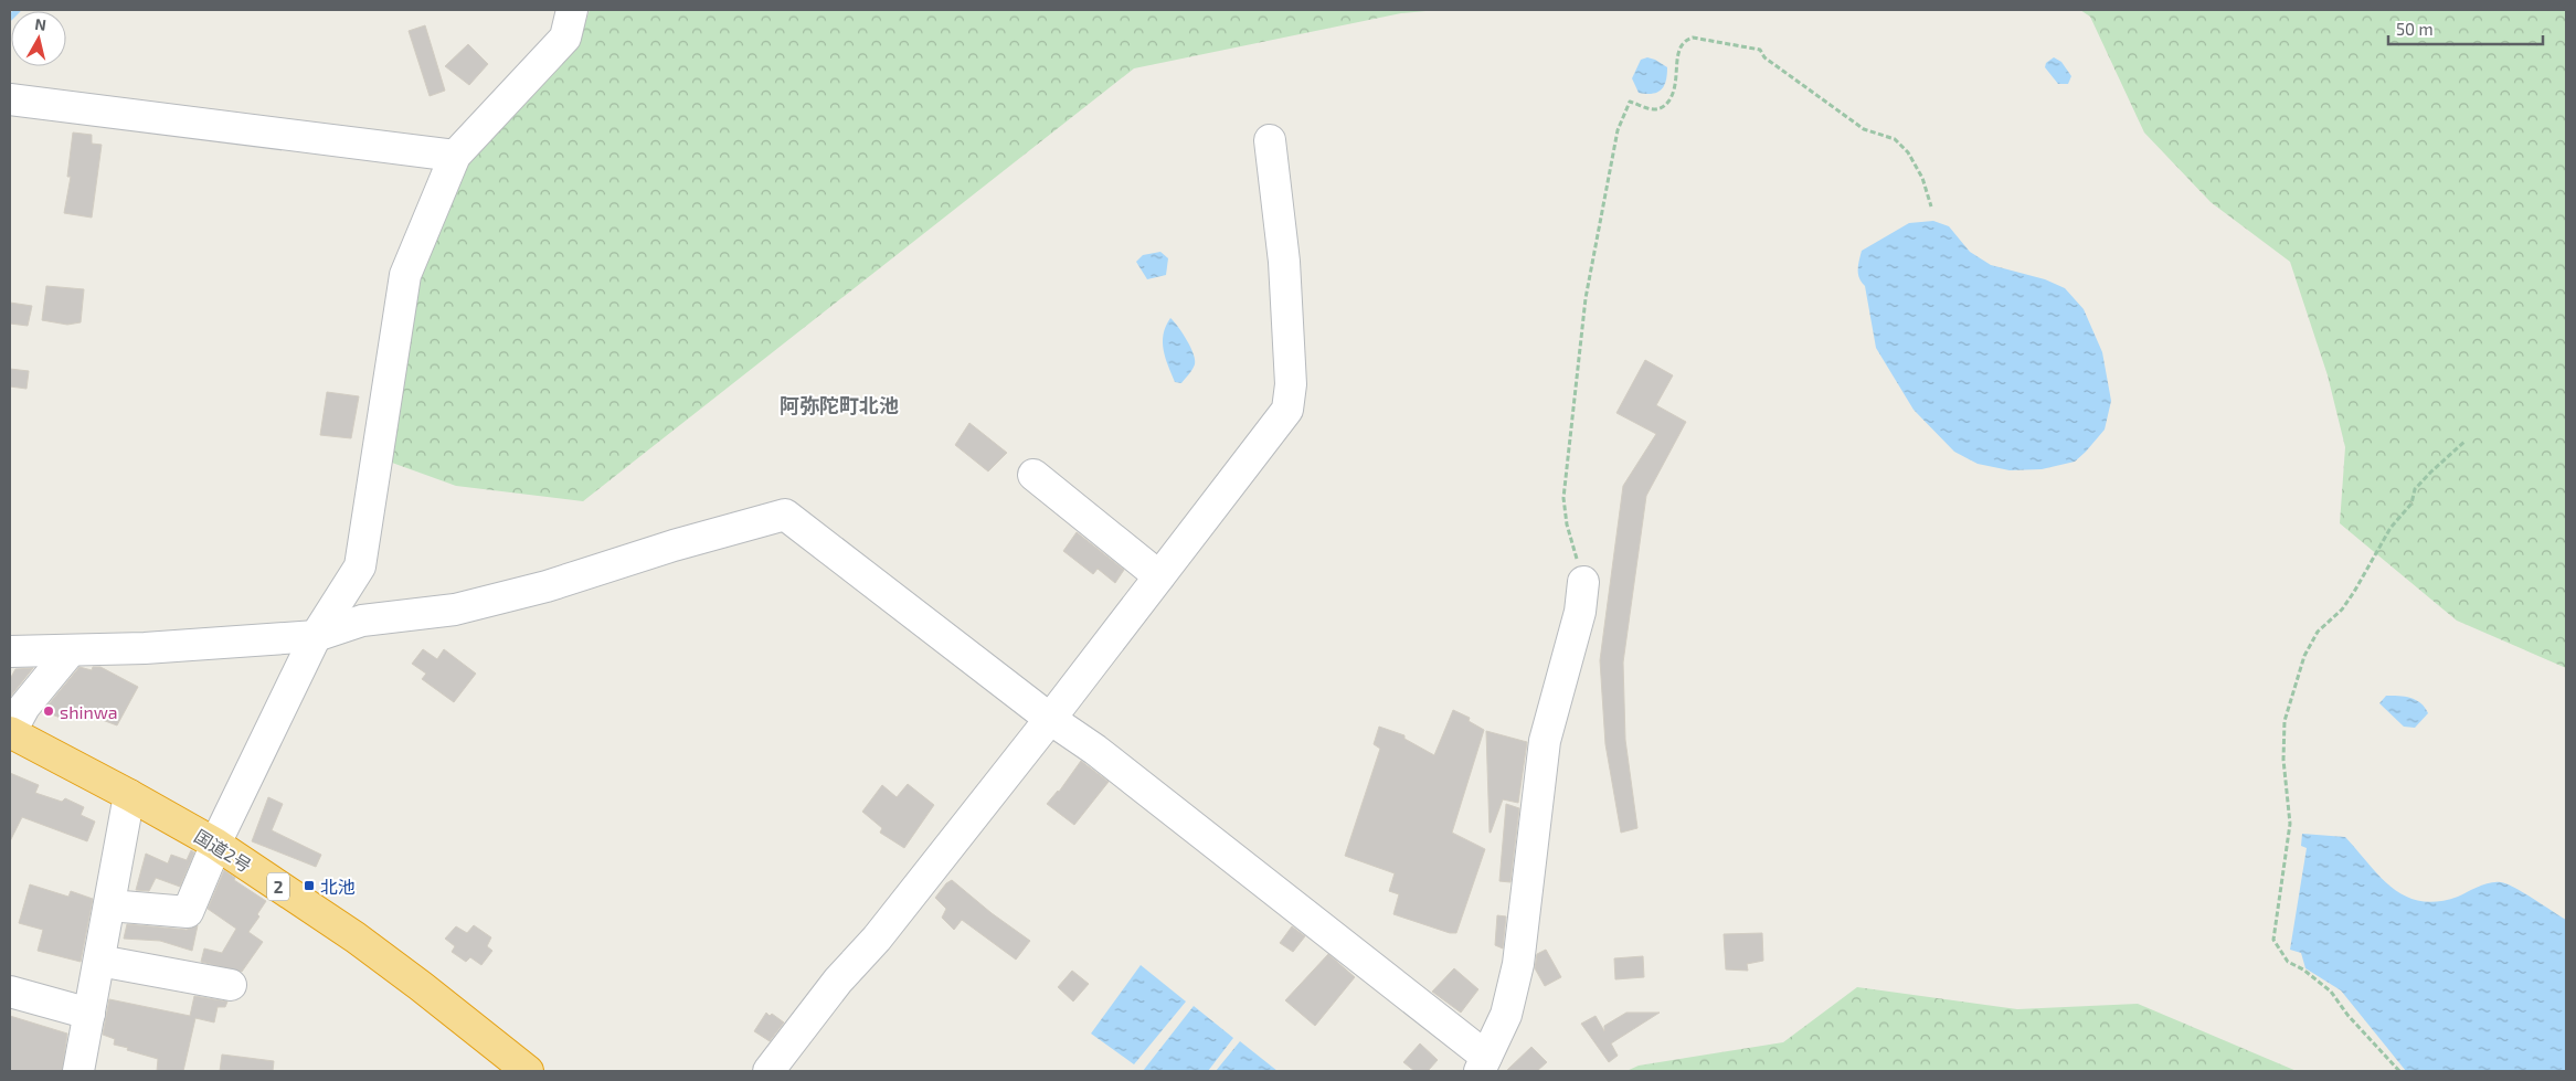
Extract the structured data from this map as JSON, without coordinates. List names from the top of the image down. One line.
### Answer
{"streets":{"highway":["国道2号","2"]},"districts":["阿弥陀町北池"],"places":{"other":["shinwa"],"transit":["北池"]},"scale_bar":"50 m","north":"top"}
